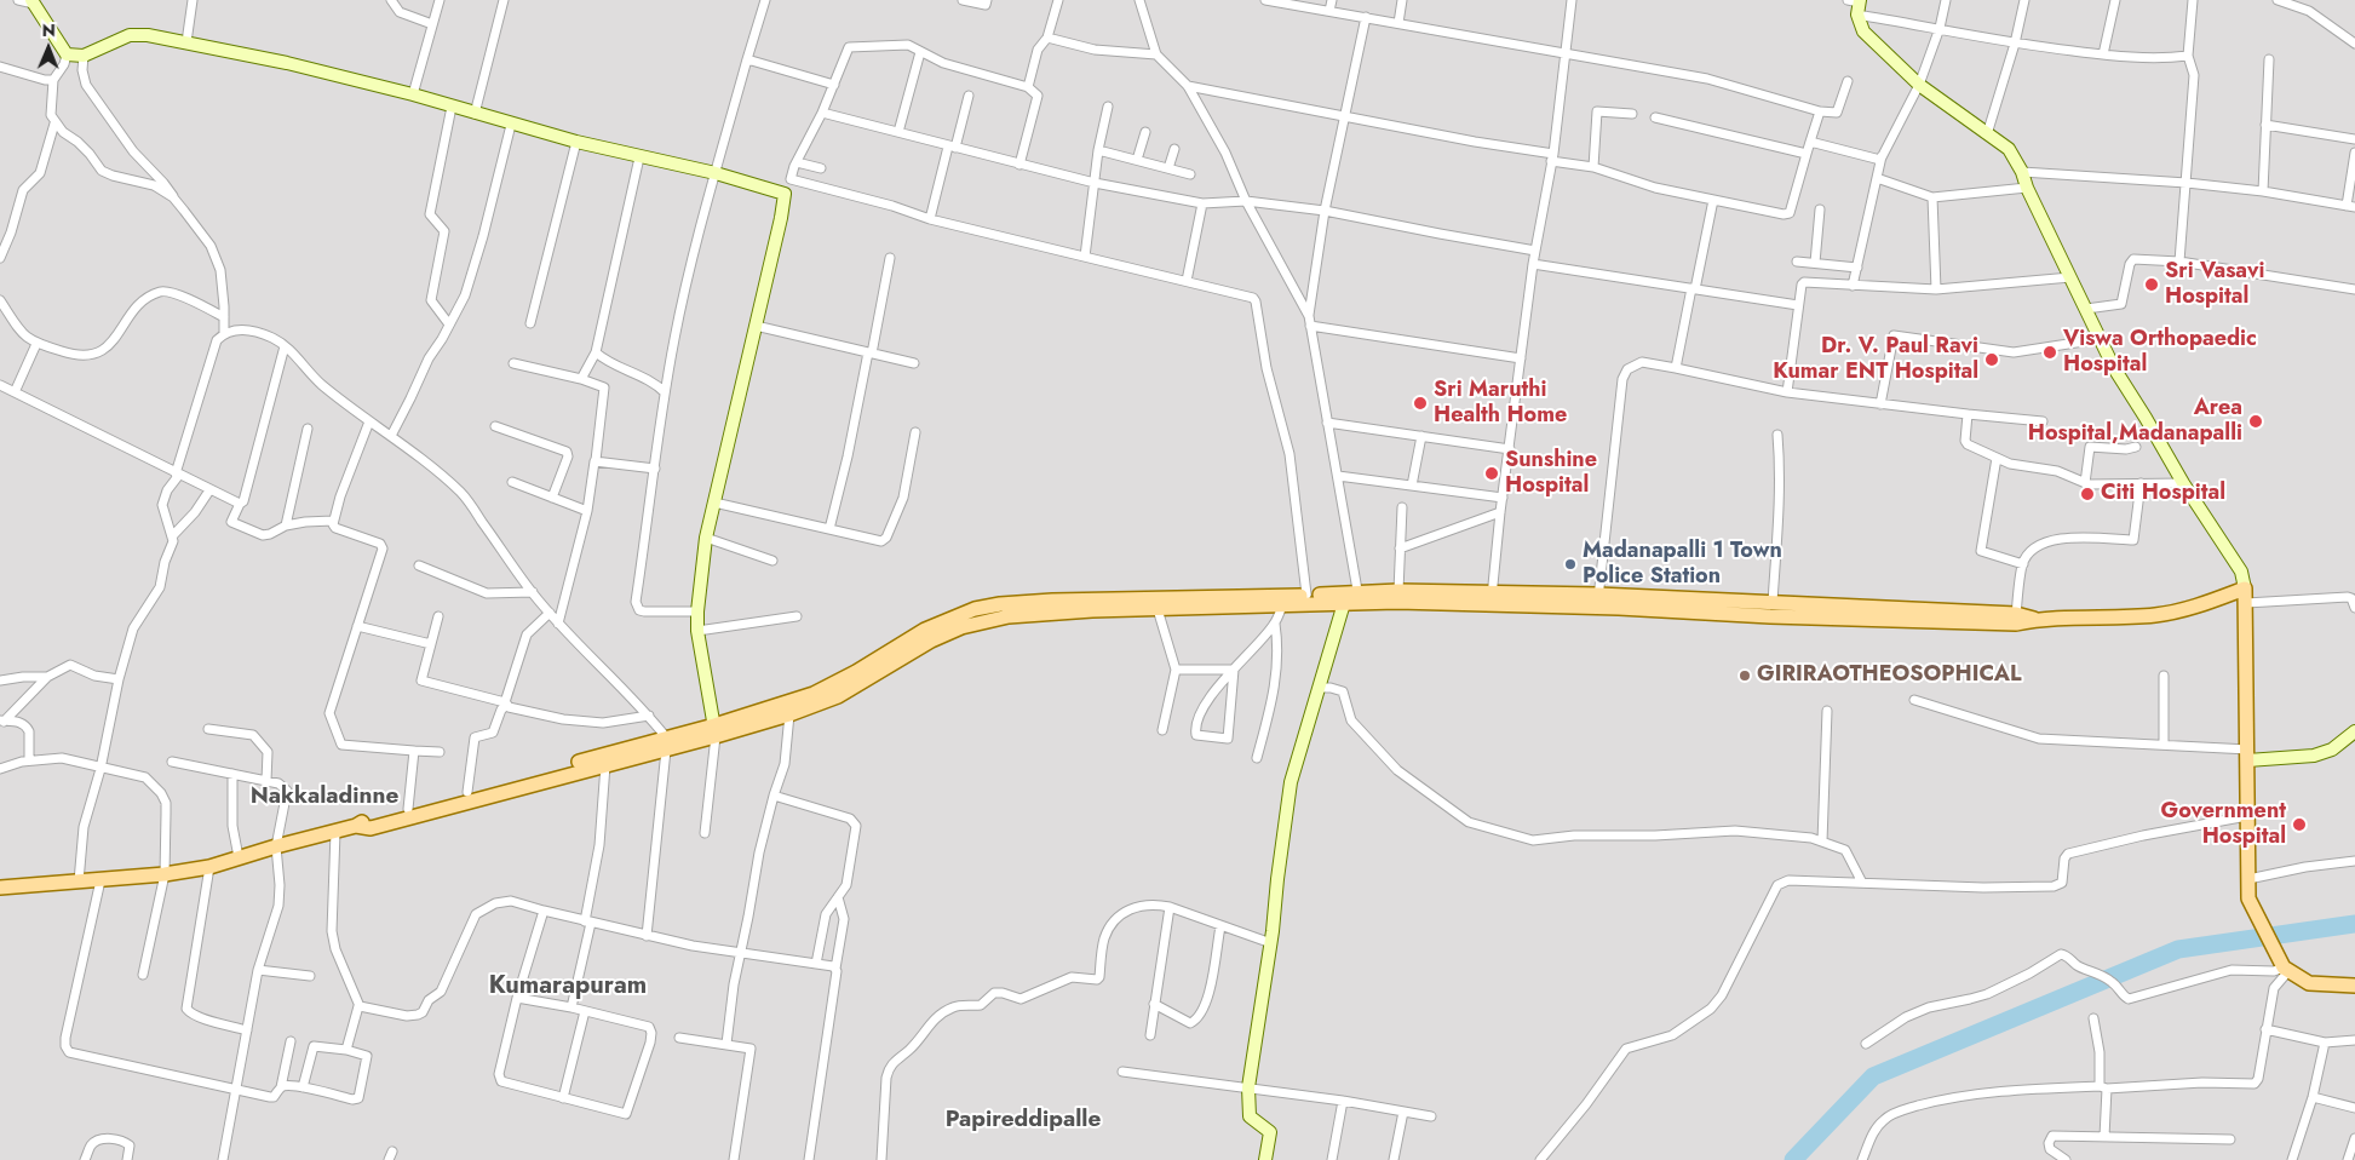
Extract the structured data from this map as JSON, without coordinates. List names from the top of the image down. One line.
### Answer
{"districts":["Nakkaladinne","Kumarapuram","Papireddipalle"],"places":["Sri Vasavi Hospital","Viswa Orthopaedic Hospital","Dr. V. Paul Ravi Kumar ENT Hospital","Sri Maruthi Health Home","Area Hospital,Madanapalli","Sunshine Hospital","Citi Hospital","Madanapalli 1 Town Police Station","GIRIRAOTHEOSOPHICAL","Government Hospital"],"north":"top"}
